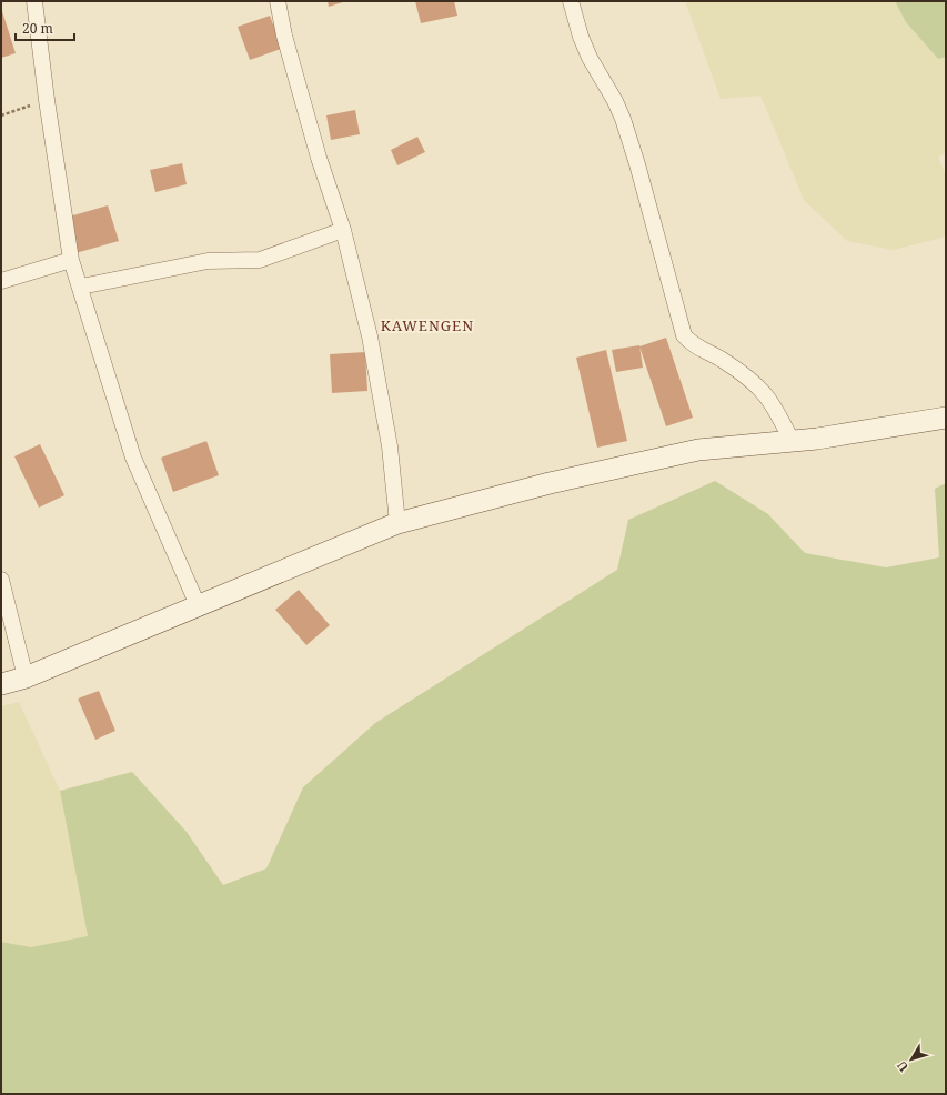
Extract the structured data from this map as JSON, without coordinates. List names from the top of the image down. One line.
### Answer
{"districts":["KAWENGEN"],"scale_bar":"20 m","north":"bottom left"}
